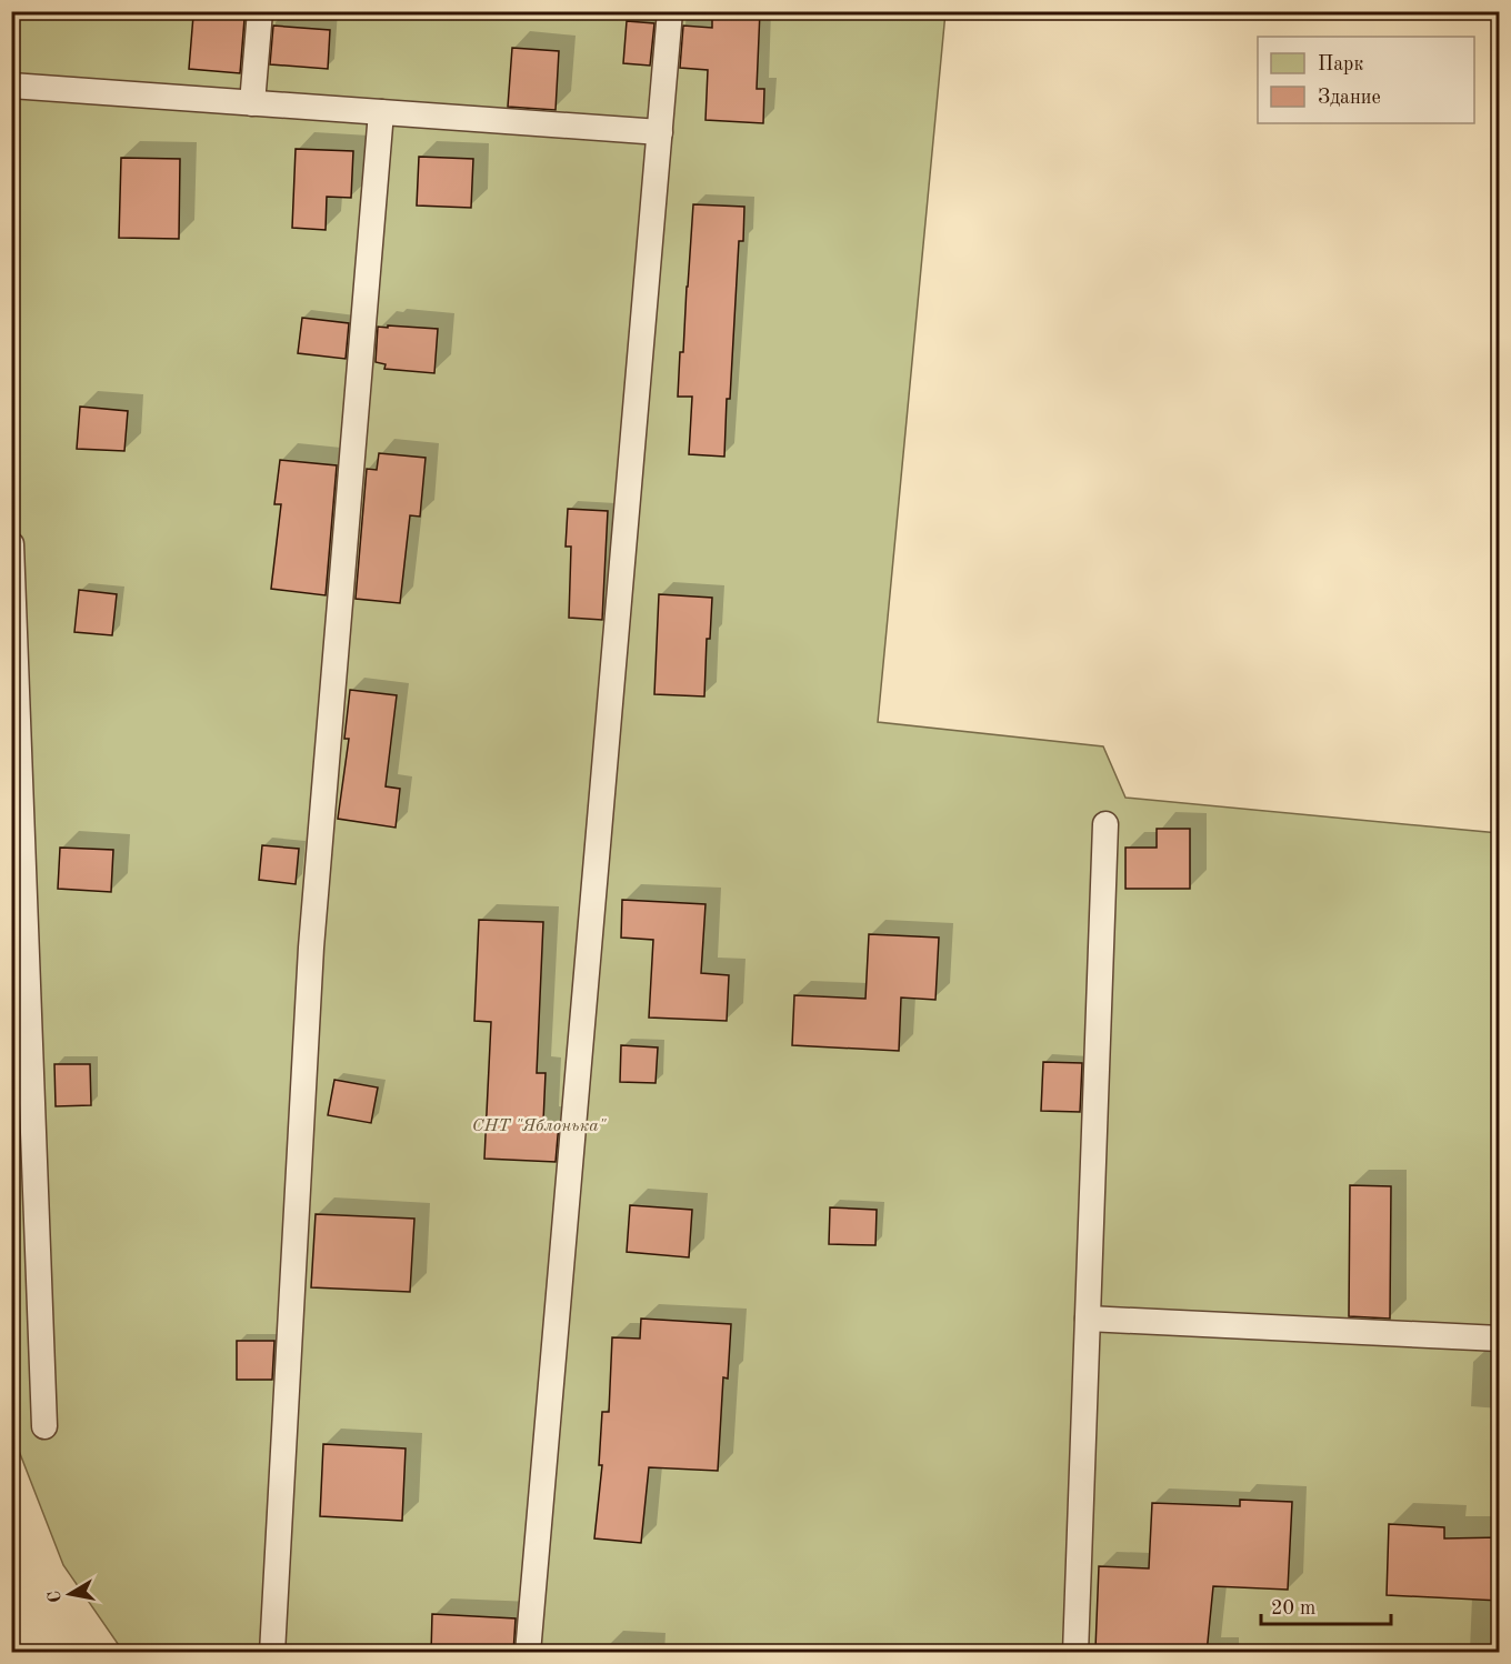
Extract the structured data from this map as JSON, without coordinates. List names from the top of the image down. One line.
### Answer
{"parks":["СНТ \"Яблонька\""],"legend":["Парк","Здание"],"scale_bar":"20 m","north":"left"}
